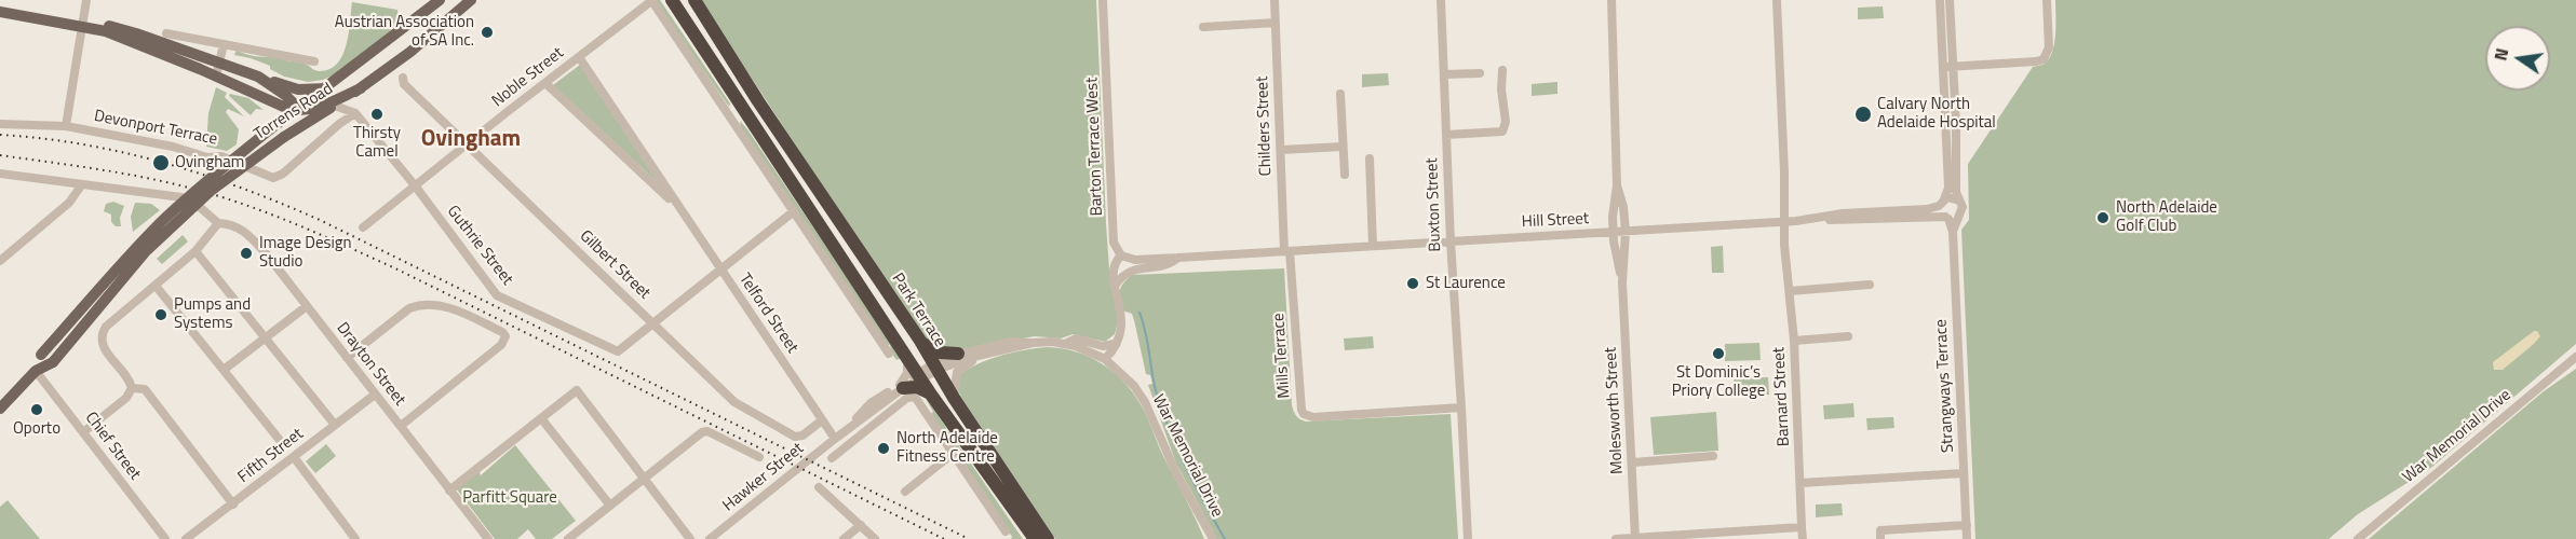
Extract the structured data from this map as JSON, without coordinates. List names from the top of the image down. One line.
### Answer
{"streets":{"highway":["Park Terrace"],"main road":["Torrens Road"],"street":["Noble Street","Childers Street","Devonport Terrace","Barton Terrace West","Buxton Street","Hill Street","Guthrie Street","Gilbert Street","Telford Street","Mills Terrace","Drayton Street","Strangways Terrace","Barnard Street","Molesworth Street","War Memorial Drive","Chief Street","Fifth Street","Hawker Street"]},"crossings":[["Noble Street","Guthrie Street"],["Noble Street","Gilbert Street"],["Noble Street","Telford Street"],["Torrens Road","Chief Street"],["Childers Street","Hill Street"],["Childers Street","Mills Terrace"],["Devonport Terrace","Guthrie Street"],["Barton Terrace West","War Memorial Drive"],["Buxton Street","Hill Street"],["Buxton Street","Mills Terrace"],["Hill Street","Mills Terrace"],["Hill Street","Strangways Terrace"],["Hill Street","Barnard Street"],["Hill Street","Molesworth Street"],["Guthrie Street","Gilbert Street"],["Gilbert Street","Telford Street"],["Park Terrace","War Memorial Drive"],["Park Terrace","Hawker Street"],["Telford Street","Hawker Street"],["Drayton Street","Fifth Street"],["War Memorial Drive","Hawker Street"]],"districts":["Ovingham"],"parks":["Parfitt Square"],"places":["Austrian Association of SA Inc.","Thirsty Camel","Calvary North Adelaide Hospital","Ovingham","North Adelaide Golf Club","Image Design Studio","St Laurence","Pumps and Systems","St Dominic’s Priory College","Oporto","North Adelaide Fitness Centre"],"north":"left"}
